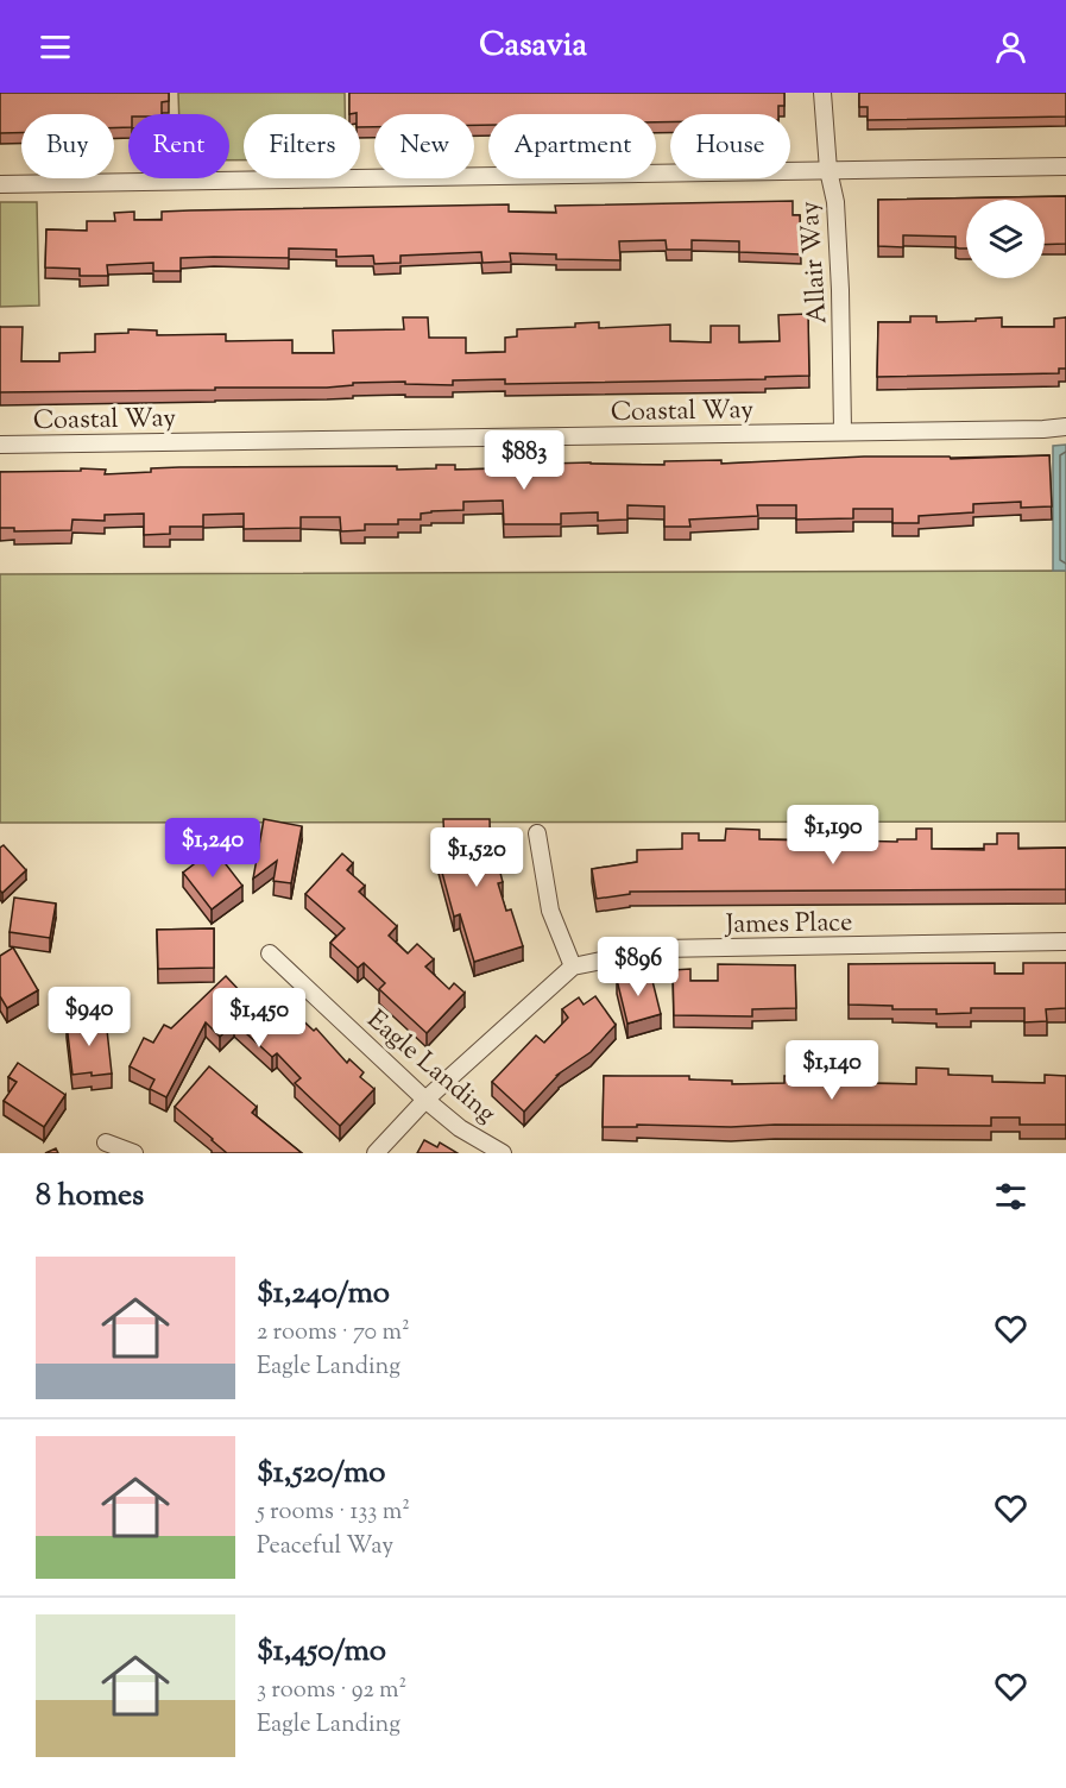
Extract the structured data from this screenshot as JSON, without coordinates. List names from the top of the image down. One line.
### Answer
{"streets":{"street":["Allair Way","Coastal Way","James Place","Eagle Landing"]},"crossings":[["Allair Way","Coastal Way"]],"page":{"header":"Casavia","chip":["Buy","Rent","Filters","New","Apartment","House"],"price":["$883","$1,190","$1,240","$1,520","$896","$940","$1,450","$1,140"],"heading":"8 homes","list":[{"name":"$1,240/mo","note":"2 rooms · 70 m² · Eagle Landing"},{"name":"$1,520/mo","note":"5 rooms · 133 m² · Peaceful Way"},{"name":"$1,450/mo","note":"3 rooms · 92 m² · Eagle Landing"}]}}
